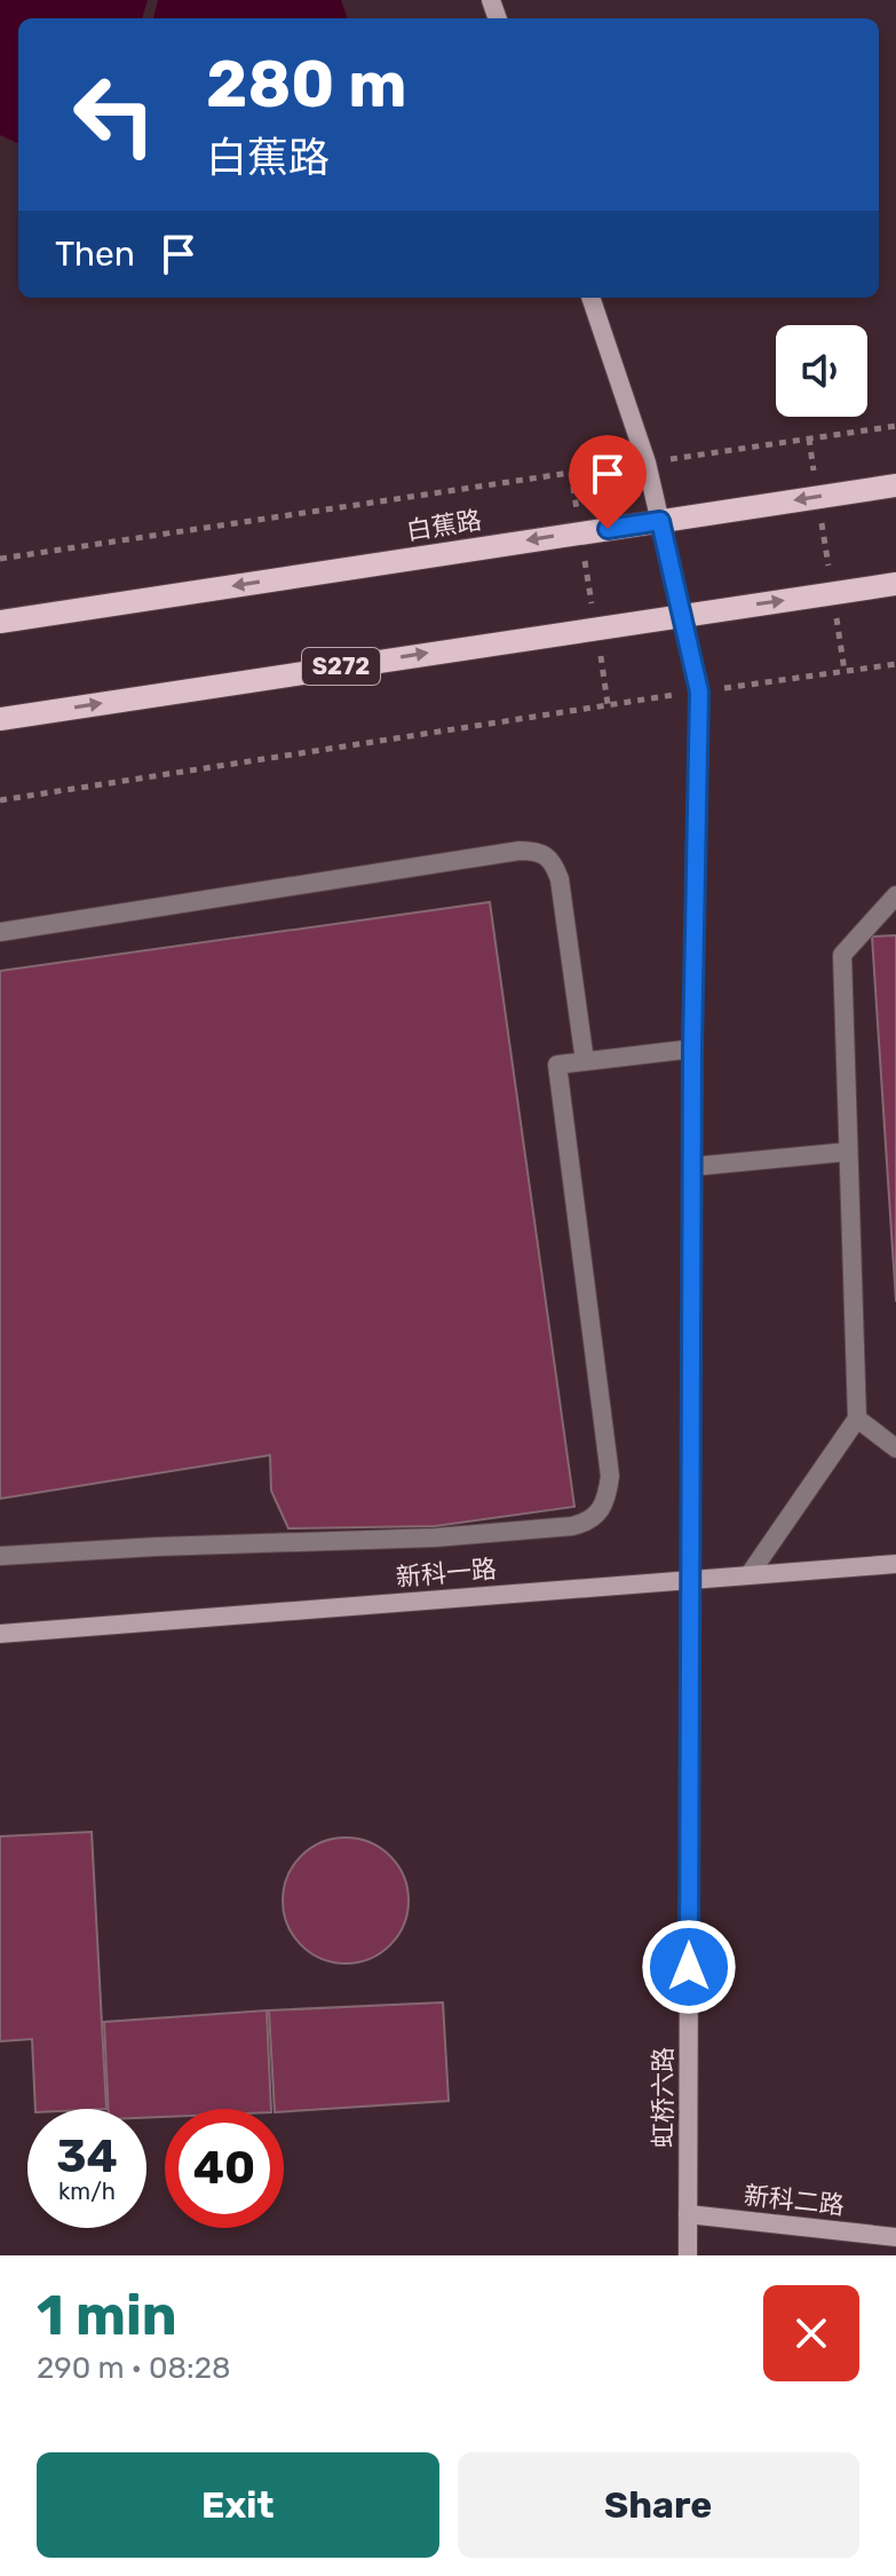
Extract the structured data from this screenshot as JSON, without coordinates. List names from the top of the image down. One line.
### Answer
{"streets":{"main road":["白蕉路","S272"],"street":["新科一路","虹桥六路","新科二路"]},"crossings":[["白蕉路","虹桥六路"],["S272","虹桥六路"],["新科一路","虹桥六路"],["虹桥六路","新科二路"]],"page":{"turn":["280 m","白蕉路"],"then":"Then","speed":"34 km/h","limit":"40","heading":["1 min","290 m · 08:28"],"buttons":["Exit","Share"]}}
